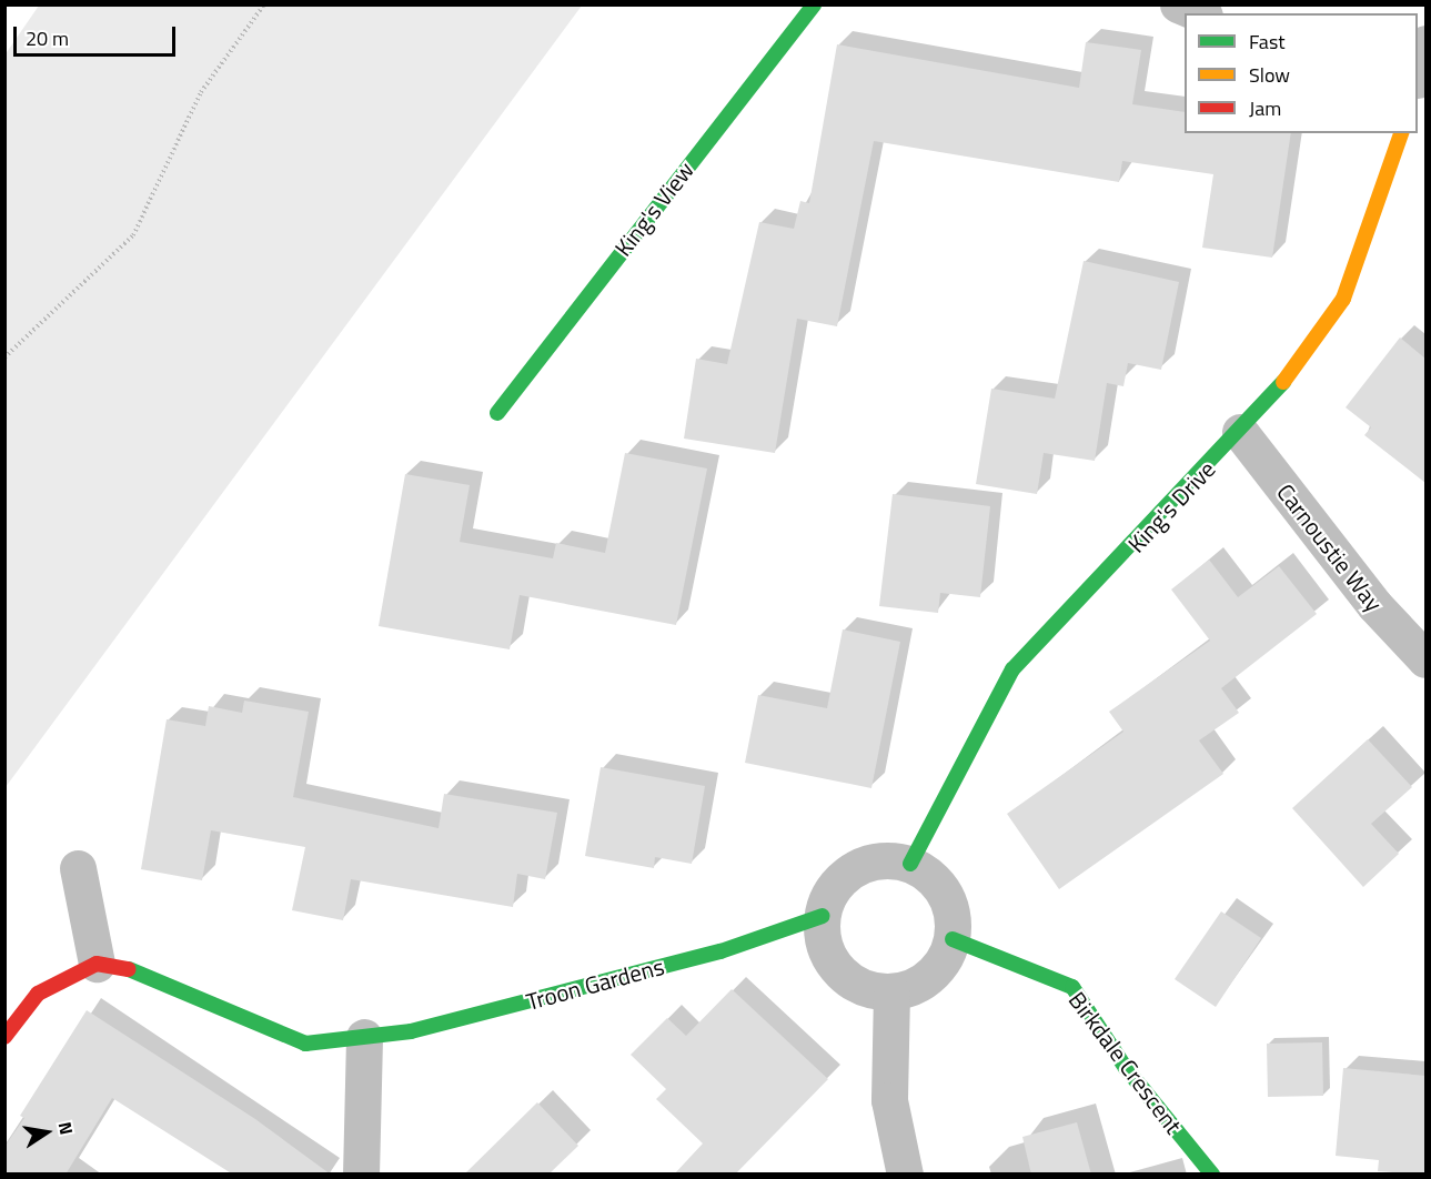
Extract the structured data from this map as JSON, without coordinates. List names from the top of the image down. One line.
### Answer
{"streets":{"street":["King's View","King's Drive","Carnoustie Way","Troon Gardens","Birkdale Crescent"]},"crossings":[["King's Drive","Carnoustie Way"],["King's Drive","Troon Gardens"],["King's Drive","Birkdale Crescent"],["Troon Gardens","Birkdale Crescent"]],"legend":["Fast","Slow","Jam"],"scale_bar":"20 m","north":"right"}
